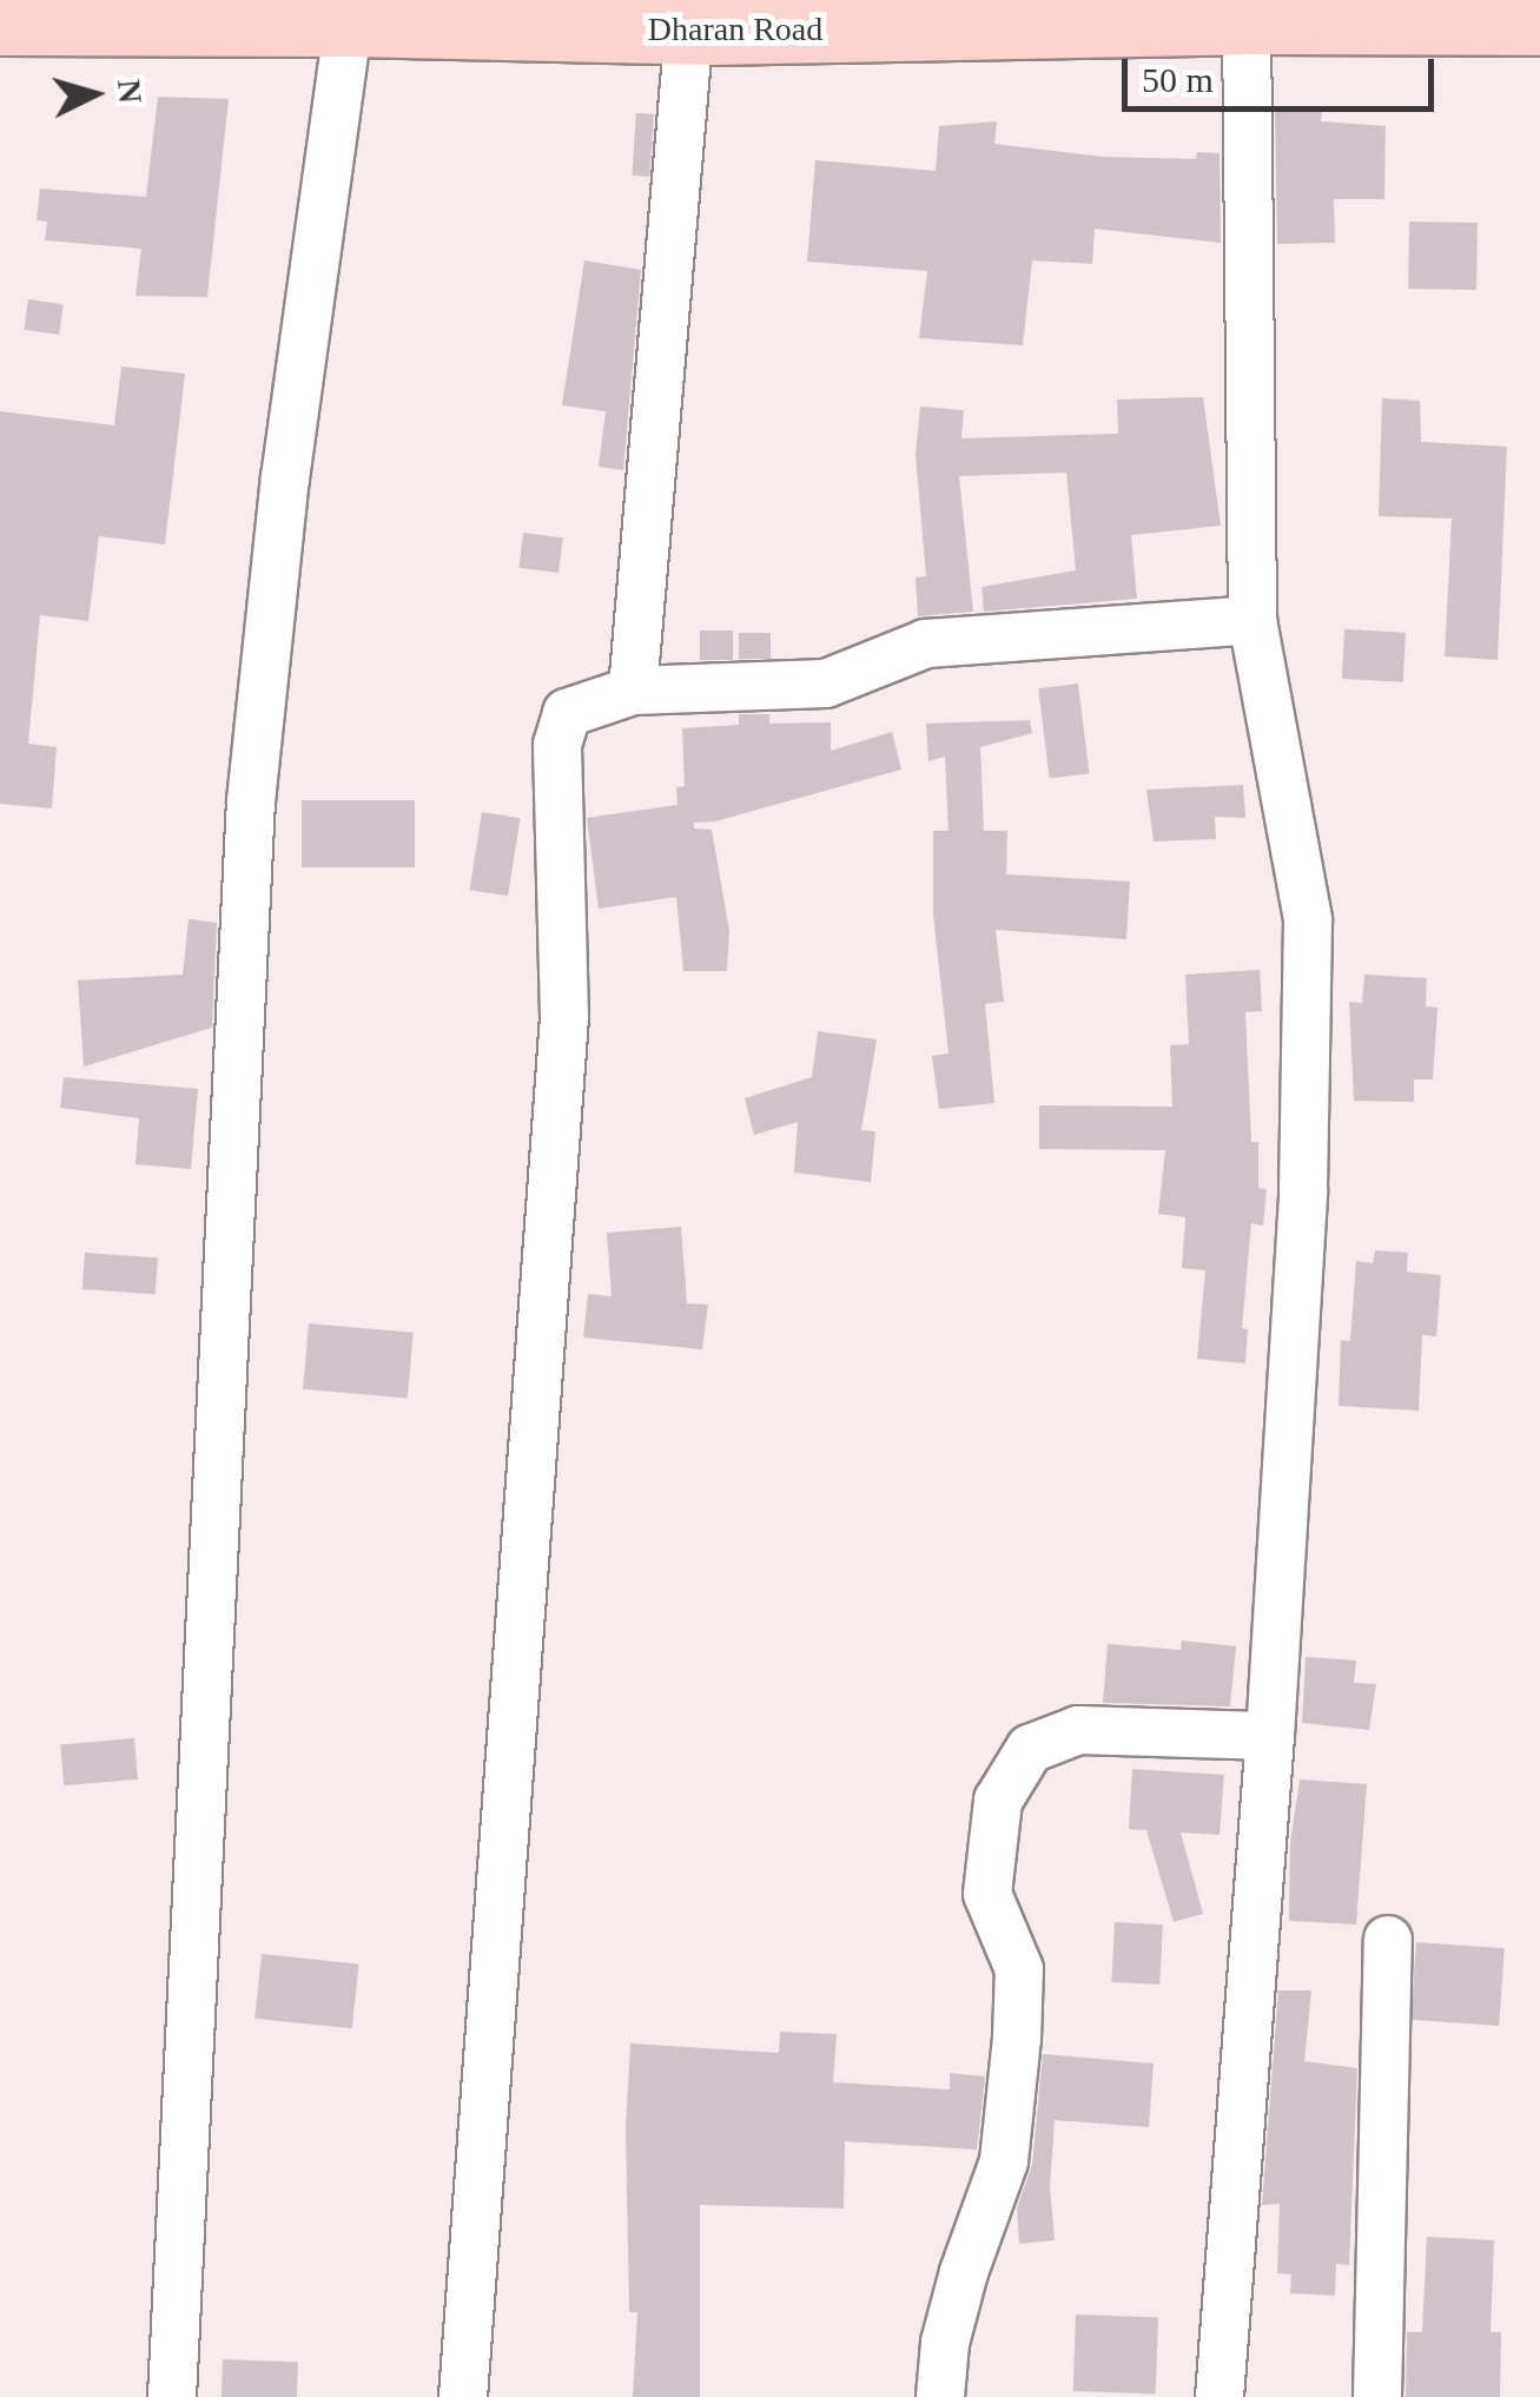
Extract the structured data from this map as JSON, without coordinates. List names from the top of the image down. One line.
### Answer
{"streets":{"main road":["Dharan Road"]},"scale_bar":"50 m","north":"right"}
